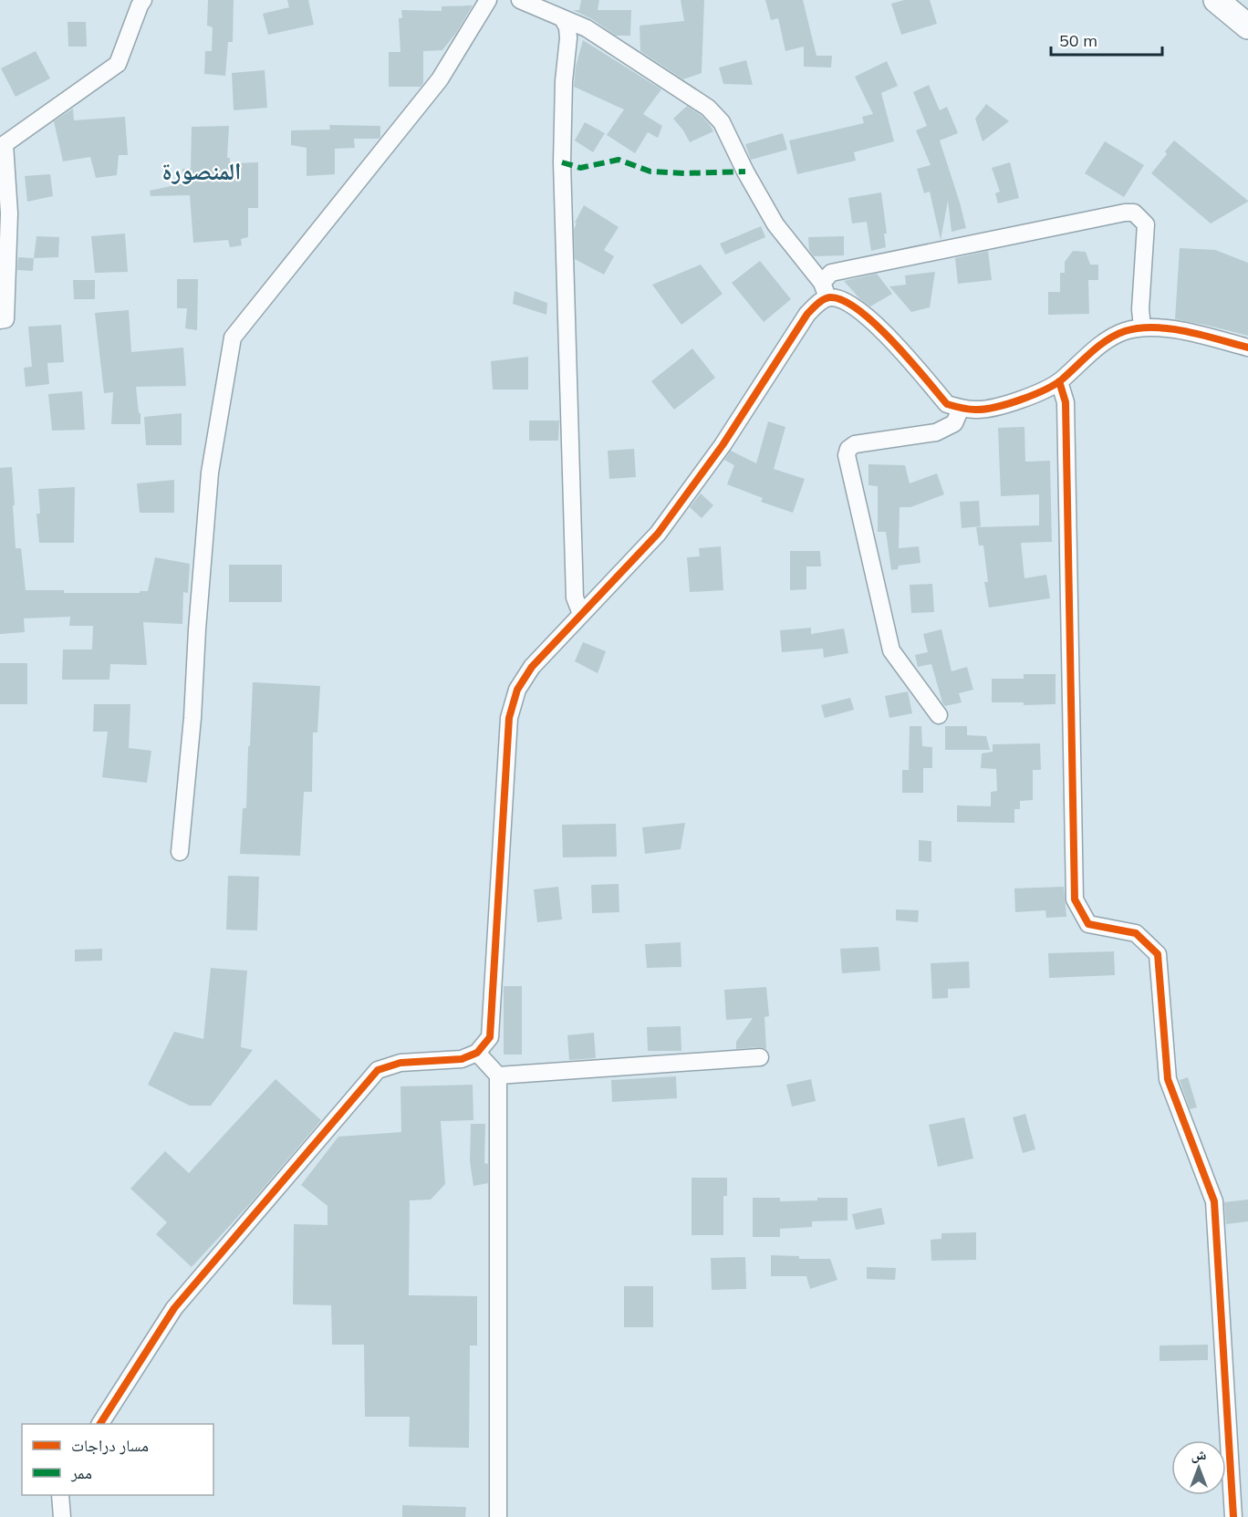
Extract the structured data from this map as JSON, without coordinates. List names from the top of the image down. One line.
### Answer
{"districts":["المنصورة"],"legend":["مسار دراجات","ممر"],"scale_bar":"50 m","north":"top"}
